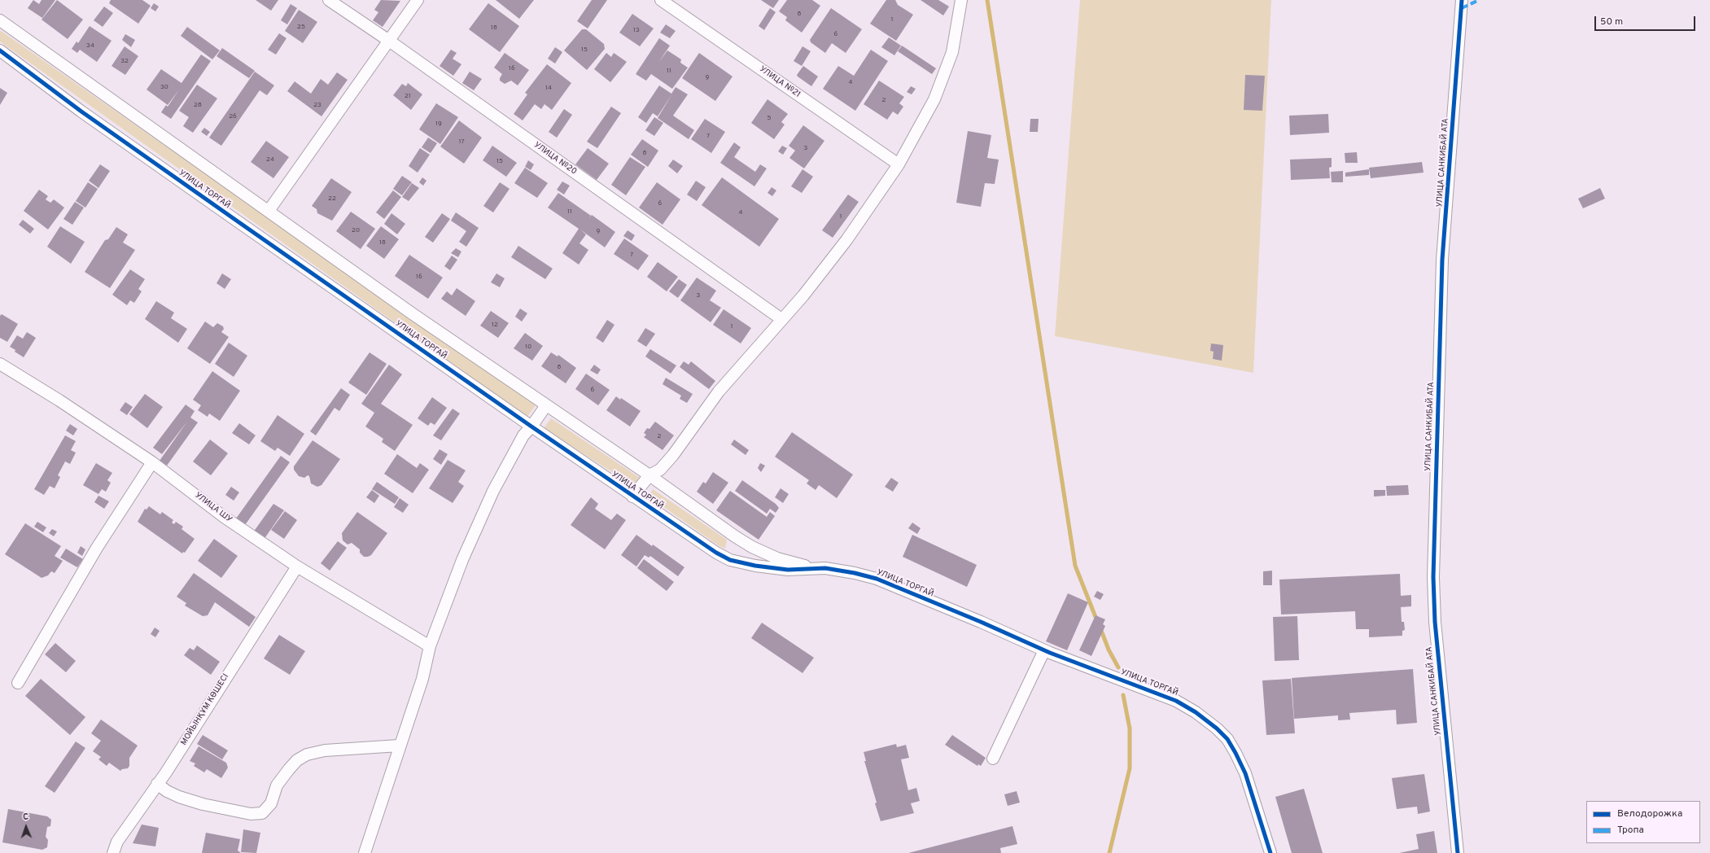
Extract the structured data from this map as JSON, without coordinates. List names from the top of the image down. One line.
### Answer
{"streets":{"street":["УЛИЦА №21","УЛИЦА №20","УЛИЦА САНКИБАЙ АТА","УЛИЦА ТОРГАЙ","УЛИЦА ШУ","МОЙЫНҚҰМ КӨШЕСІ"]},"crossings":[["УЛИЦА ШУ","МОЙЫНҚҰМ КӨШЕСІ"]],"house_numbers":["8","1","25","18","13","6","34","15","32","16","11","9","4","30","14","21","2","28","23","26","5","19","7","17","3","8","24","15","22","6","11","4","1","20","9","18","7","16","3","12","1","10","8","6","2"],"legend":["Велодорожка","Тропа"],"scale_bar":"50 m","north":"top"}
